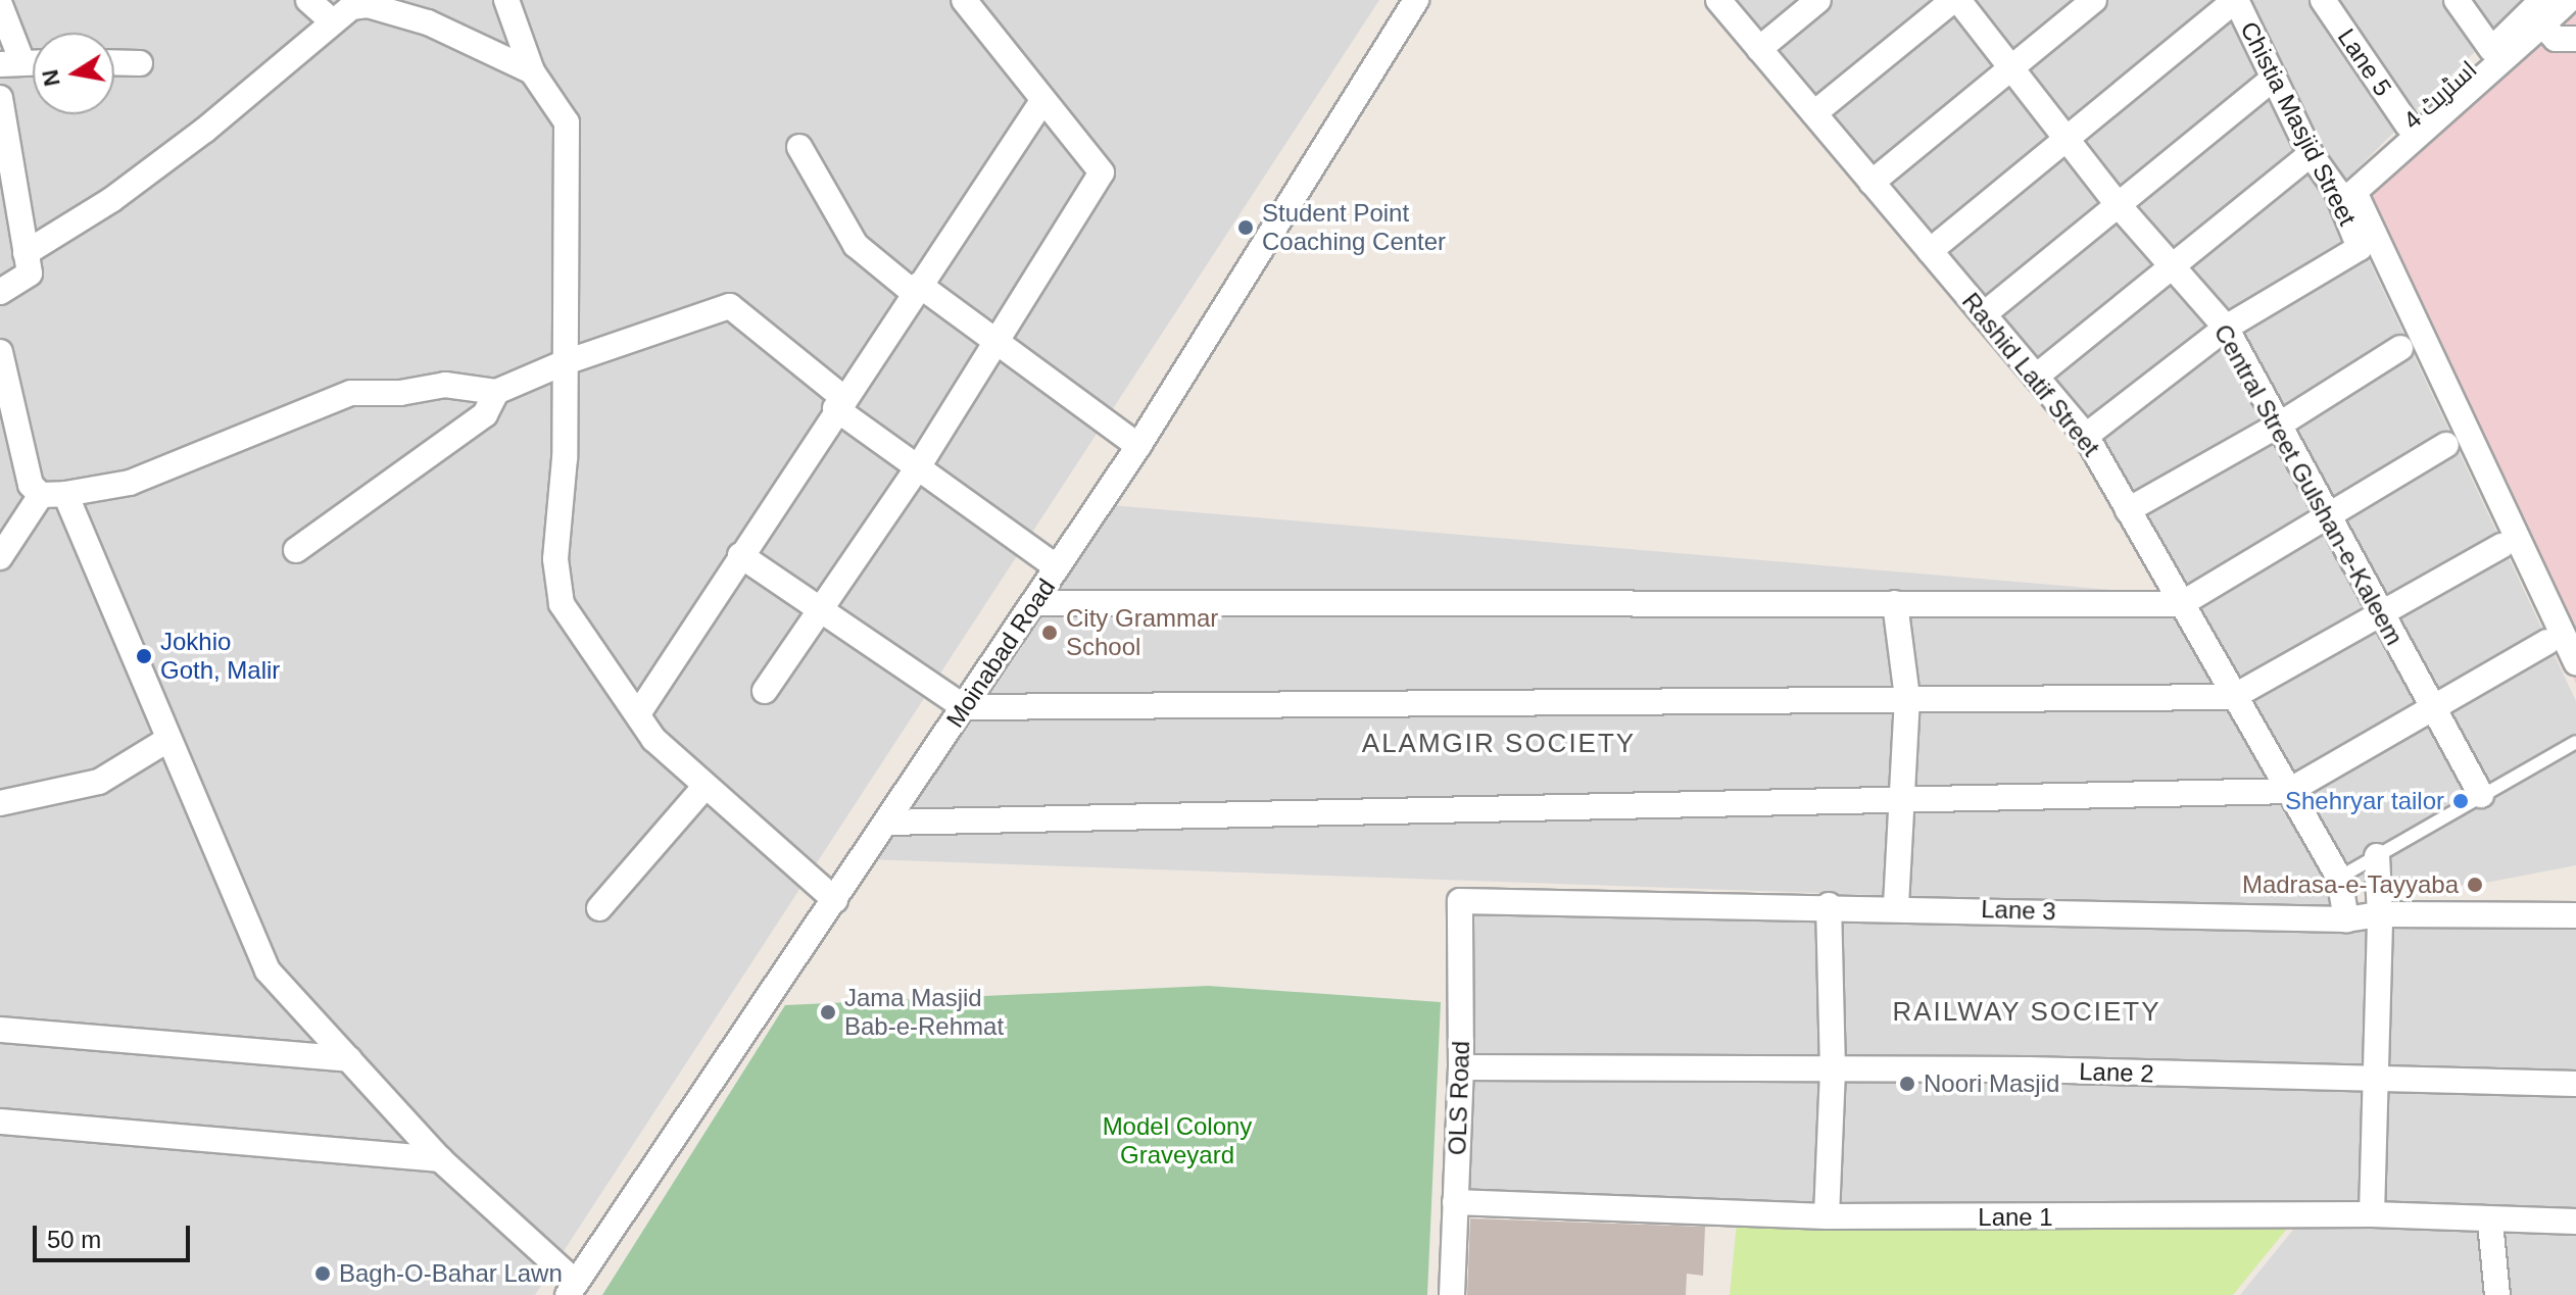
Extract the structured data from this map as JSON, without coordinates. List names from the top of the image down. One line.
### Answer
{"streets":{"street":["Lane 5","اسٹریٹ 4","Chistia Masjid Street","Rashid Latif Street","Central Street Gulshan-e-Kaleem","Moinabad Road","Lane 3","Lane 2","OLS Road","Lane 1"]},"crossings":[["Lane 5","اسٹریٹ 4"],["اسٹریٹ 4","Chistia Masjid Street"],["Chistia Masjid Street","Central Street Gulshan-e-Kaleem"],["Rashid Latif Street","Lane 3"],["Lane 3","OLS Road"],["Lane 2","OLS Road"],["OLS Road","Lane 1"]],"districts":["ALAMGIR SOCIETY","RAILWAY SOCIETY"],"parks":["Model Colony Graveyard"],"places":["Student Point Coaching Center","City Grammar School","Jokhio Goth, Malir","Shehryar tailor","Madrasa-e-Tayyaba","Jama Masjid Bab-e-Rehmat","Noori Masjid","Bagh-O-Bahar Lawn"],"scale_bar":"50 m","north":"left"}
